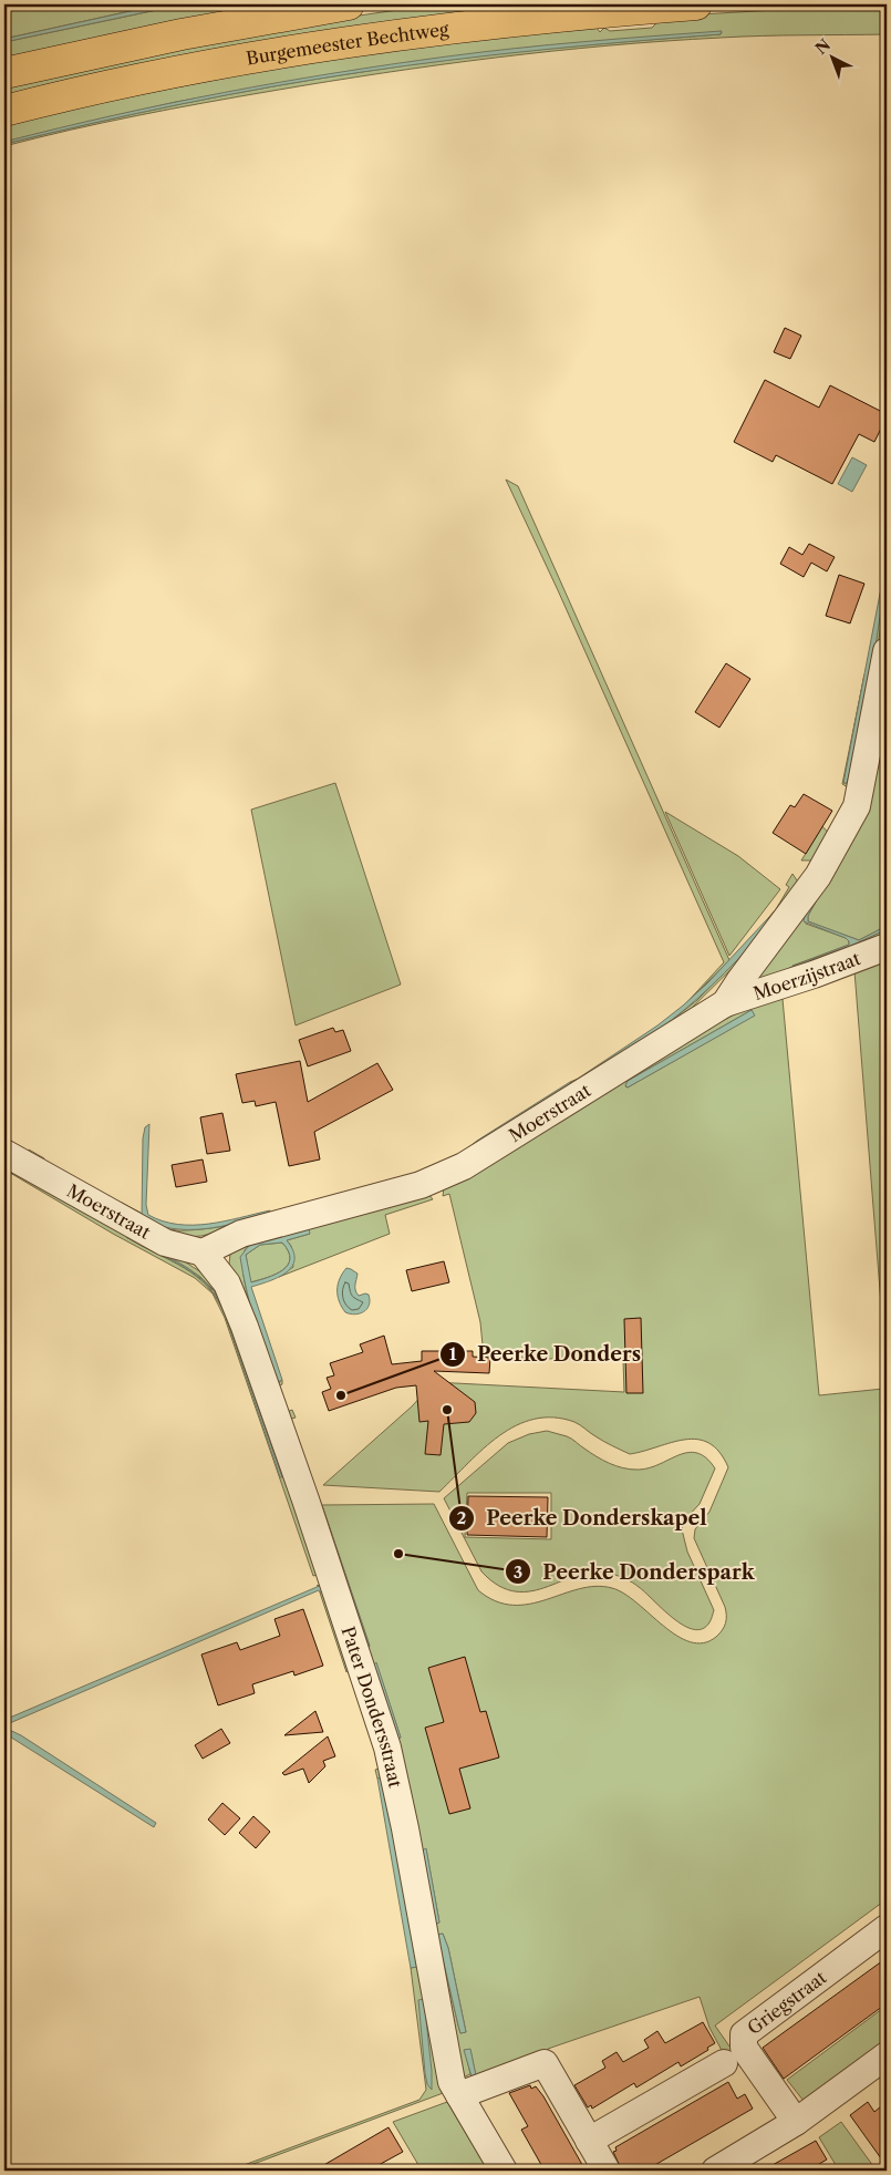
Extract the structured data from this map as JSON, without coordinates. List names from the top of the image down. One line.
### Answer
{"streets":{"main road":["Burgemeester Bechtweg"],"street":["Moerzijstraat","Moerstraat","Pater Dondersstraat","Griegstraat"]},"crossings":[["Moerzijstraat","Moerstraat"],["Moerstraat","Pater Dondersstraat"]],"places":["Peerke Donders","Peerke Donderskapel","Peerke Donderspark"],"north":"top left"}
